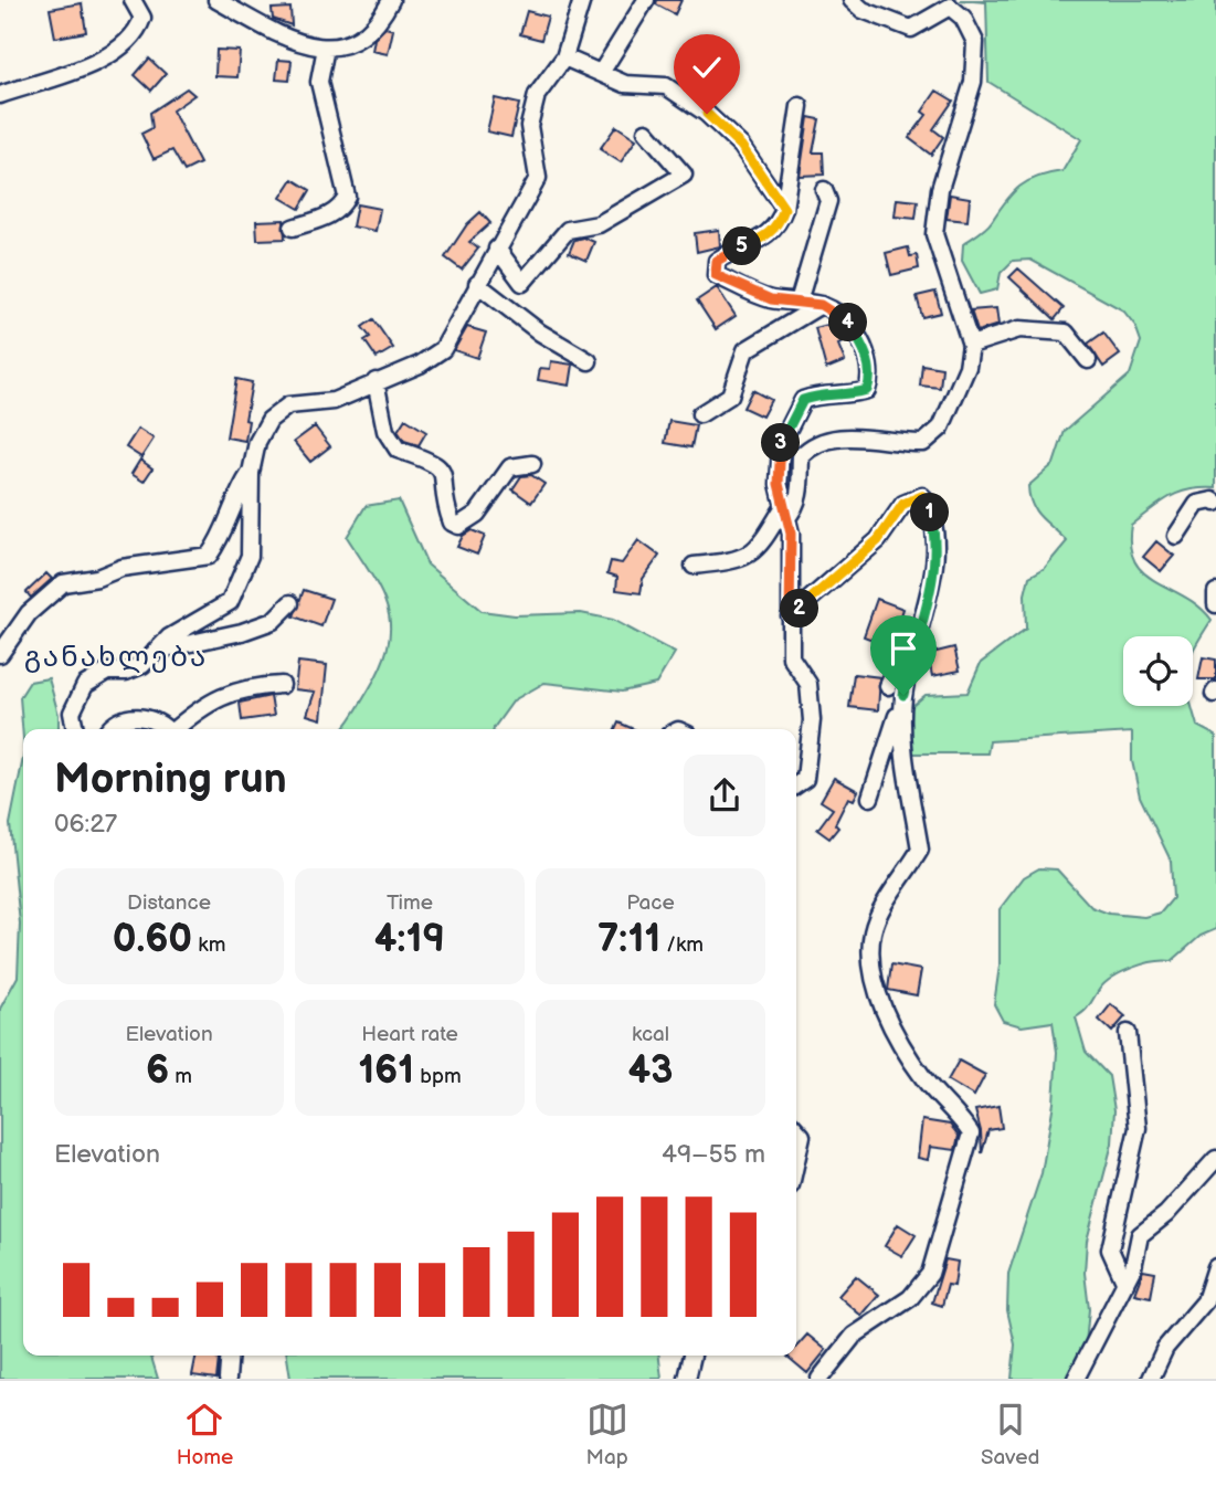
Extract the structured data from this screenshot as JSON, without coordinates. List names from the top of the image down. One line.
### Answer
{"districts":["განახლება"],"page":{"pins":["5","4","3","1","2"],"heading":["Morning run","06:27"],"stats":[["Distance","0.60 km"],["Time","4:19"],["Pace","7:11 /km"],["Elevation","6 m"],["Heart rate","161 bpm"],["kcal","43"]],"chart":["Elevation","49–55 m"],"tabs":["Home","Map","Saved"]}}
